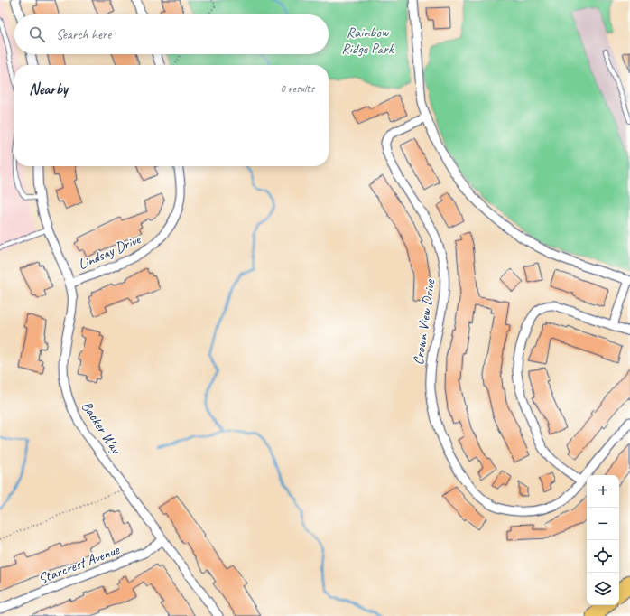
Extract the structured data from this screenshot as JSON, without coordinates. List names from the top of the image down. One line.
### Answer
{"streets":{"street":["Lindsay Drive","Crown View Drive","Backer Way","Starcrest Avenue"]},"crossings":[["Lindsay Drive","Backer Way"],["Backer Way","Starcrest Avenue"]],"parks":["Rainbow Ridge Park"],"page":{"search":"Search here","heading":["Nearby","0 results"],"map_buttons":["+","−"]}}
